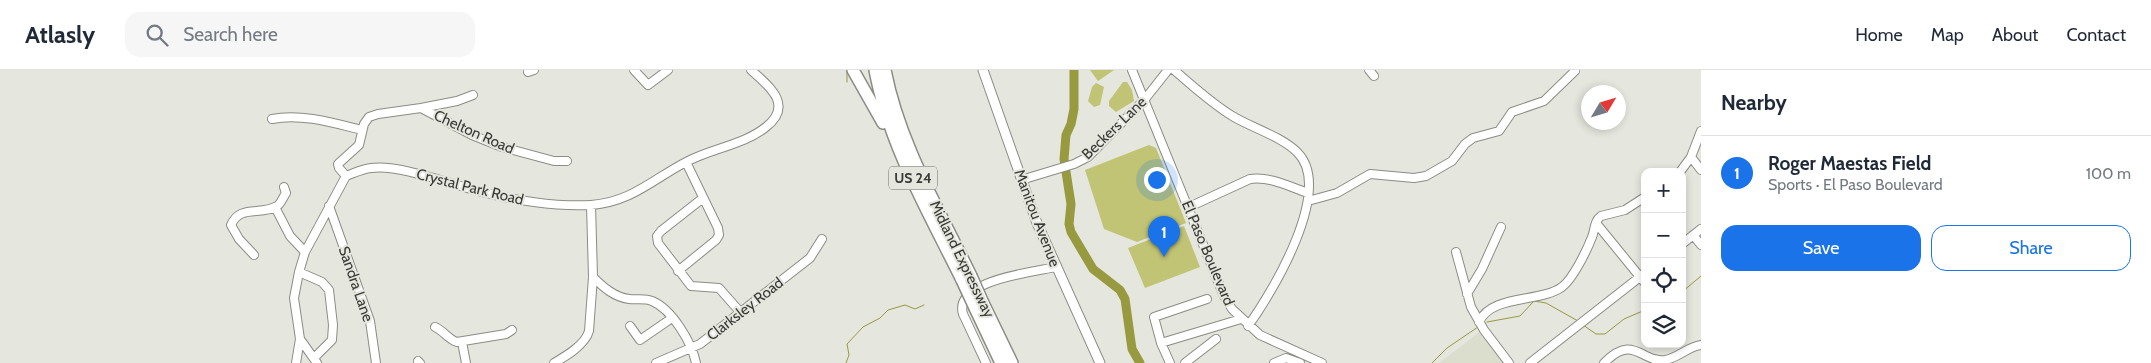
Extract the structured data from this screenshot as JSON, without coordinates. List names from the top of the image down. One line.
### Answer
{"streets":{"highway":["US 24","Midland Expressway"],"main road":["Manitou Avenue"],"street":["Beckers Lane","Chelton Road","Crystal Park Road","El Paso Boulevard","Sandra Lane","Clarksley Road"]},"crossings":[["Beckers Lane","Manitou Avenue"],["Beckers Lane","El Paso Boulevard"]],"north":"top right","page":{"header":"Atlasly","search":"Search here","nav":["Home","Map","About","Contact"],"heading":"Nearby","list":[{"mark":"1","name":"Roger Maestas Field","note":"Sports · El Paso Boulevard","value":"100 m"}],"map_buttons":["+","−"],"buttons":["Save","Share"],"pins":"1"}}
